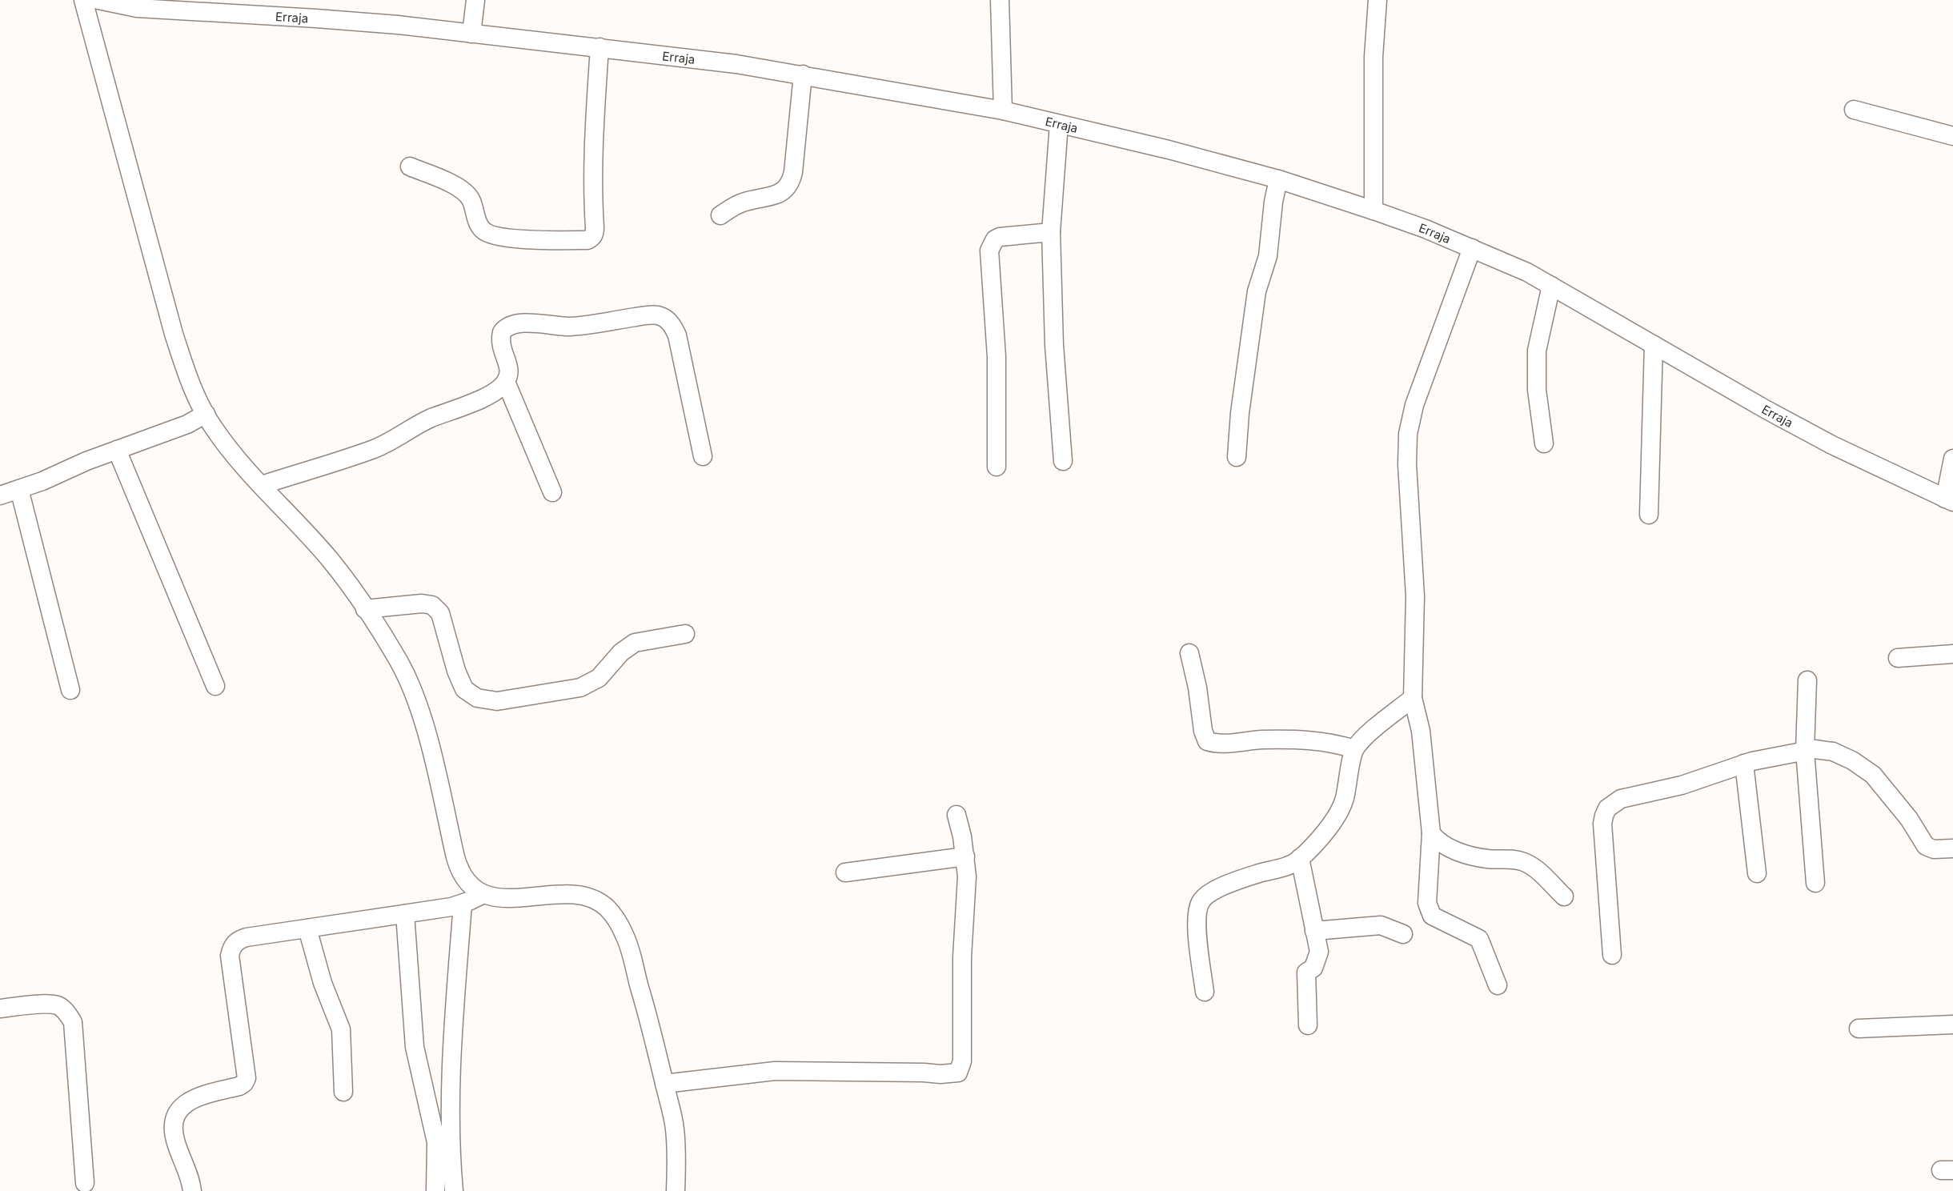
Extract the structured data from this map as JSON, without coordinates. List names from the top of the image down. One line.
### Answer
{"streets":{"street":["Erraja"]}}
